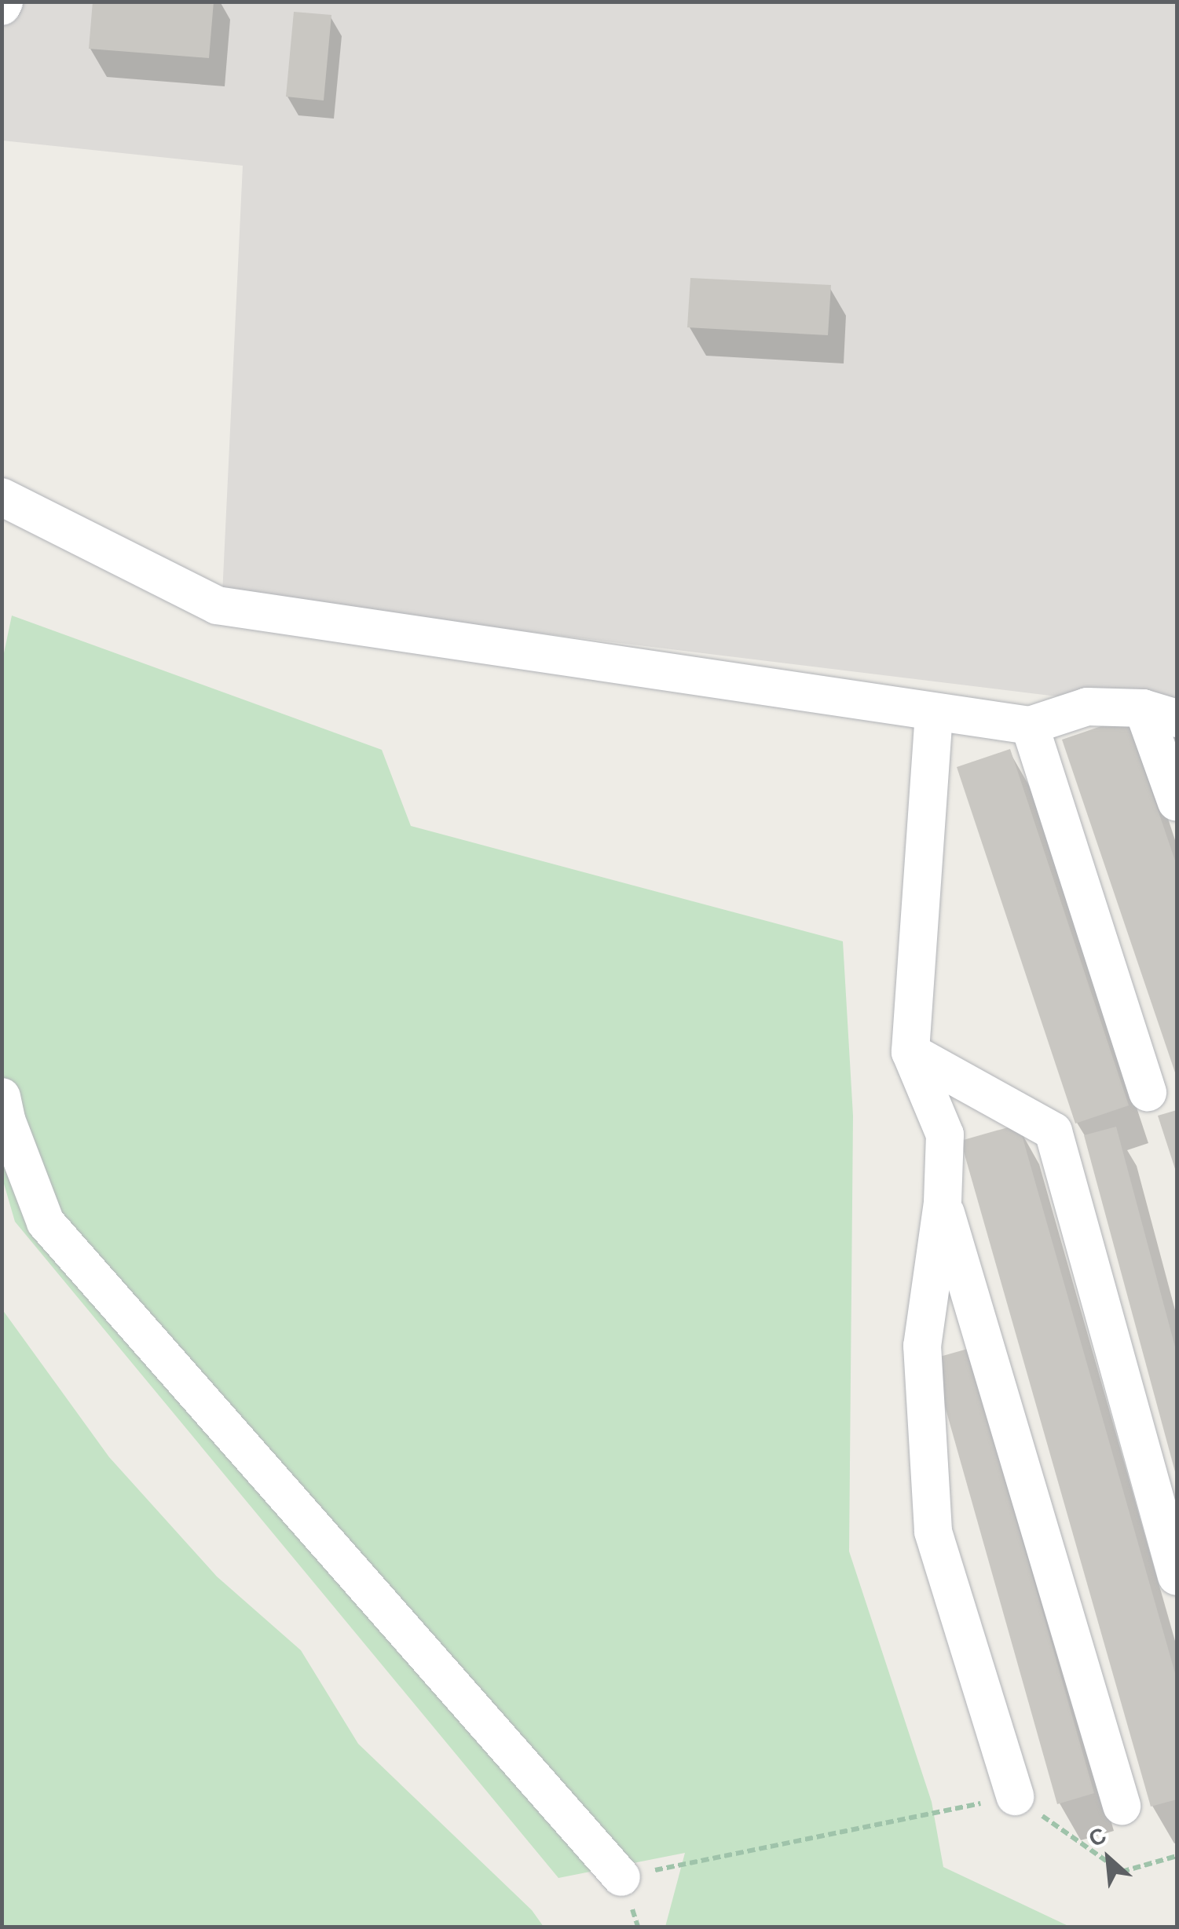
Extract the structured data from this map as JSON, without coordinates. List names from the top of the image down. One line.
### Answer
{"north":"top left"}
